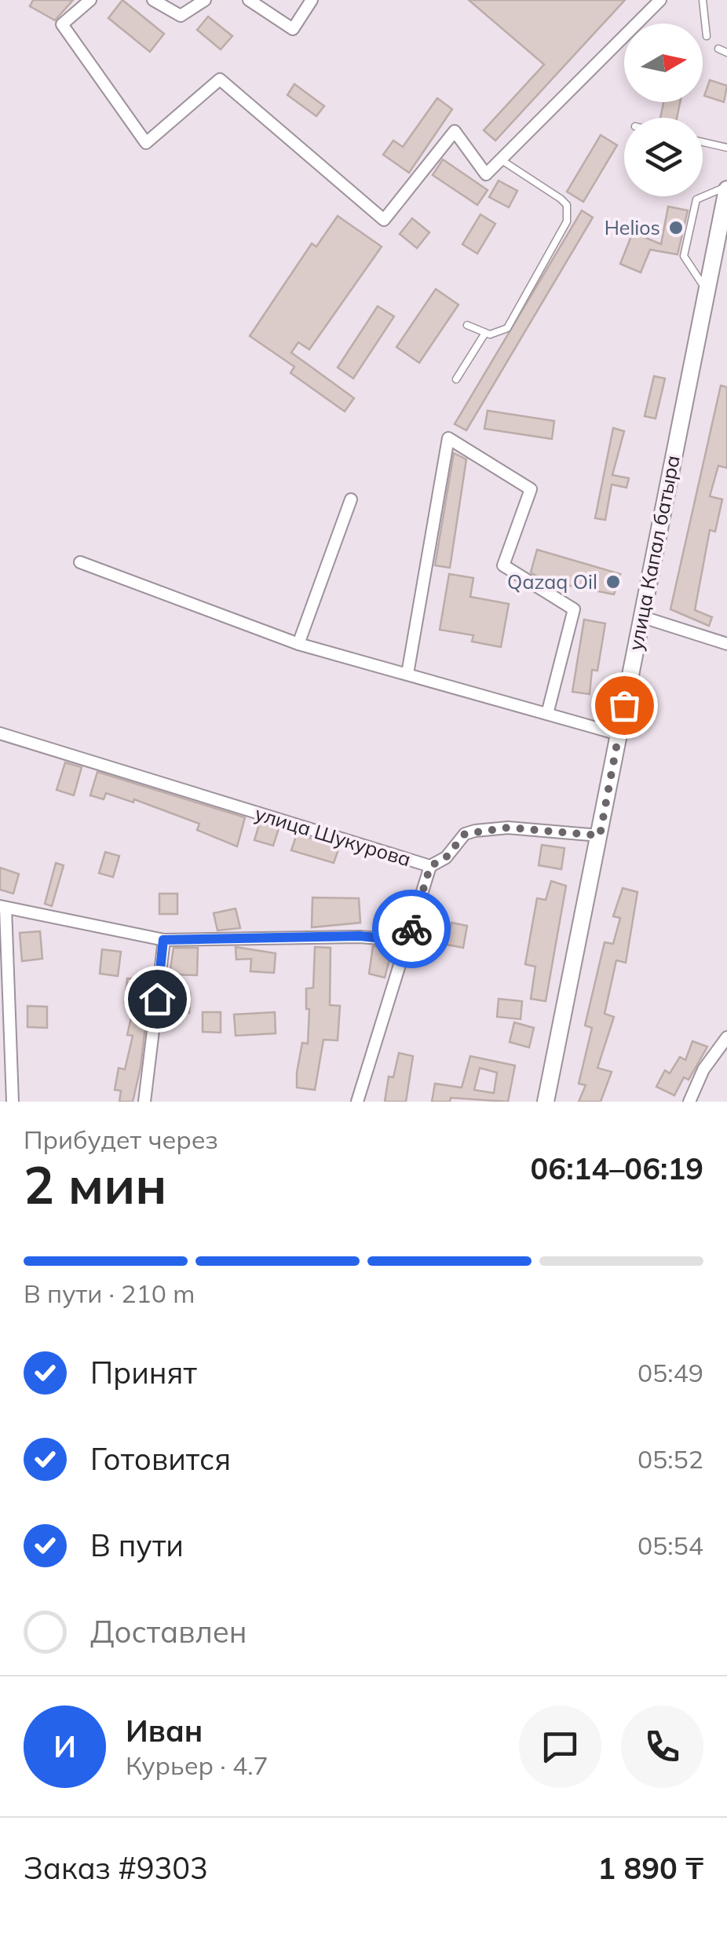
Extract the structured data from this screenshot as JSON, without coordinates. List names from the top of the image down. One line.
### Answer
{"streets":{"main road":["улица Капал батыра"],"street":["улица Шукурова"]},"places":["Helios","Qazaq Oil"],"north":"right","page":{"heading":["2 мин","Прибудет через","06:14–06:19"],"panel":["Иван","Курьер · 4.7","Заказ #9303","1 890 ₸"],"bar":"В пути · 210 m","list":[["Принят","05:49"],["Готовится","05:52"],["В пути","05:54"],"Доставлен"],"round":"И"}}
